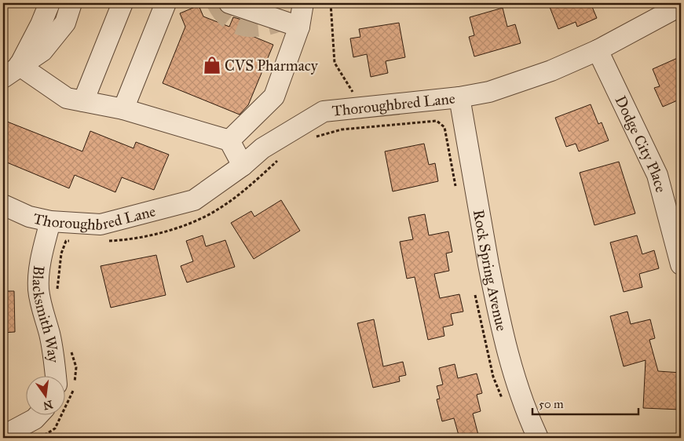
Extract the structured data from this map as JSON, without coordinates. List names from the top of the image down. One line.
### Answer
{"streets":{"street":["Thoroughbred Lane","Dodge City Place","Rock Spring Avenue","Blacksmith Way"]},"crossings":[["Thoroughbred Lane","Dodge City Place"],["Thoroughbred Lane","Rock Spring Avenue"],["Thoroughbred Lane","Blacksmith Way"]],"places":{"shop":["CVS Pharmacy"]},"scale_bar":"50 m","north":"bottom"}
